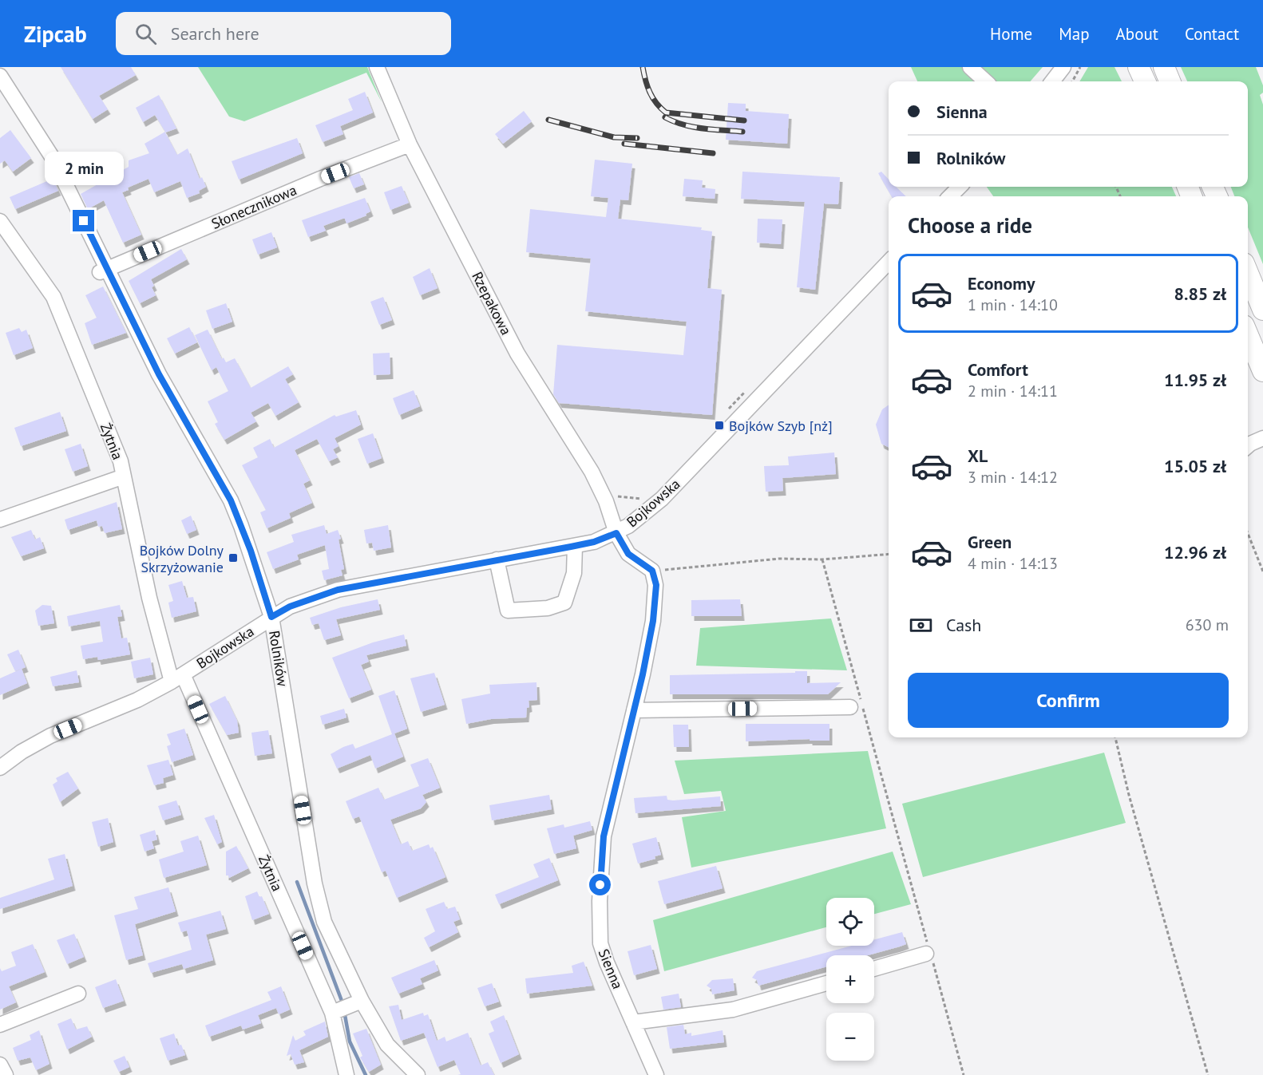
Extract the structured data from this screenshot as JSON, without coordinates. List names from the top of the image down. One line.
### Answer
{"streets":{"street":["Słonecznikowa","Rzepakowa","Żytnia","Bojkowska","Rolników","Sienna"]},"crossings":[["Słonecznikowa","Rzepakowa"],["Słonecznikowa","Rolników"],["Rzepakowa","Bojkowska"],["Żytnia","Bojkowska"],["Bojkowska","Rolników"]],"places":{"transit":["Bojków Szyb [nż]","Bojków Dolny Skrzyżowanie"]},"page":{"header":"Zipcab","search":"Search here","nav":["Home","Map","About","Contact"],"banner":["Sienna","Rolników"],"bubble":"2 min","heading":"Choose a ride","list":[{"name":"Economy","note":"1 min · 14:10","value":"8.85 zł"},{"name":"Comfort","note":"2 min · 14:11","value":"11.95 zł"},{"name":"XL","note":"3 min · 14:12","value":"15.05 zł"},{"name":"Green","note":"4 min · 14:13","value":"12.96 zł"}],"pay":["Cash","630 m"],"buttons":"Confirm","map_buttons":["+","−"]}}
